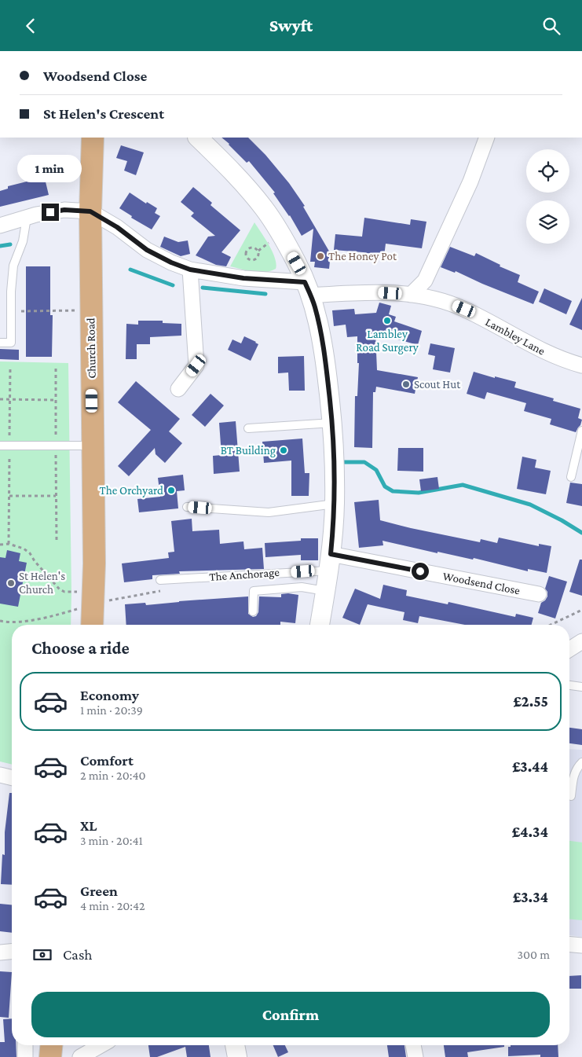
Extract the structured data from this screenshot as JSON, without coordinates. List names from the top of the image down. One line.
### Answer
{"streets":{"main road":["Church Road"],"street":["Lambley Lane","Woodsend Close"],"lane":["The Anchorage"]},"crossings":[["Lambley Lane","Church Road"],["The Anchorage","Woodsend Close"]],"places":["The Honey Pot","Lambley Road Surgery","Scout Hut","BT Building","The Orchyard","St Helen's Church"],"page":{"header":"Swyft","banner":["Woodsend Close","St Helen's Crescent"],"bubble":"1 min","heading":"Choose a ride","list":[{"name":"Economy","note":"1 min · 20:39","value":"£2.55"},{"name":"Comfort","note":"2 min · 20:40","value":"£3.44"},{"name":"XL","note":"3 min · 20:41","value":"£4.34"},{"name":"Green","note":"4 min · 20:42","value":"£3.34"}],"pay":["Cash","300 m"],"buttons":"Confirm"}}
